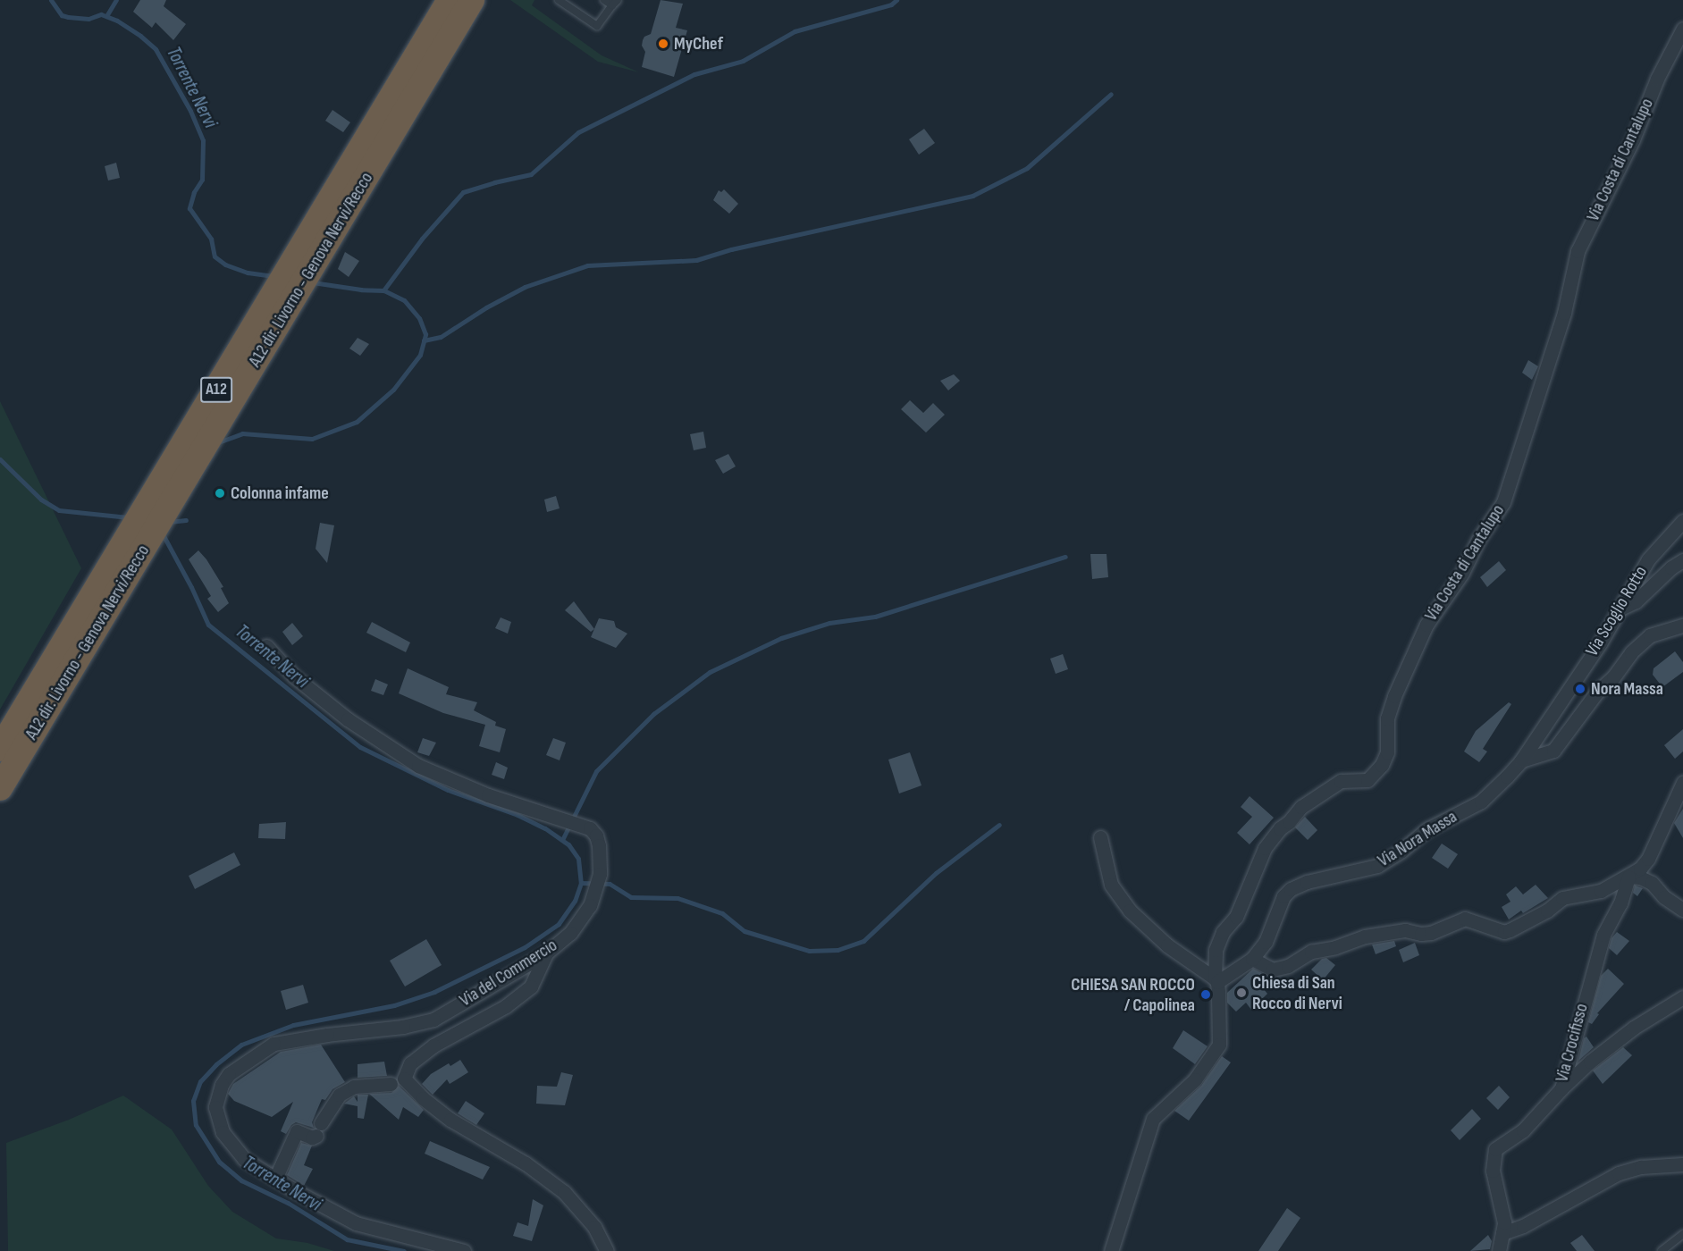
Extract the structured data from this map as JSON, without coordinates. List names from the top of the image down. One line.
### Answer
{"streets":{"highway":["A12 dir. Livorno - Genova Nervi/Recco","A12"],"street":["Via Costa di Cantalupo","Via Scoglio Rotto","Via Nora Massa","Via del Commercio","Via Crocifisso"]},"crossings":[["Via Costa di Cantalupo","Via Nora Massa"],["Via Scoglio Rotto","Via Nora Massa"]],"water":["Torrente Nervi"],"places":["MyChef","Colonna infame","Nora Massa","Chiesa di San Rocco di Nervi","CHIESA SAN ROCCO / Capolinea"]}
